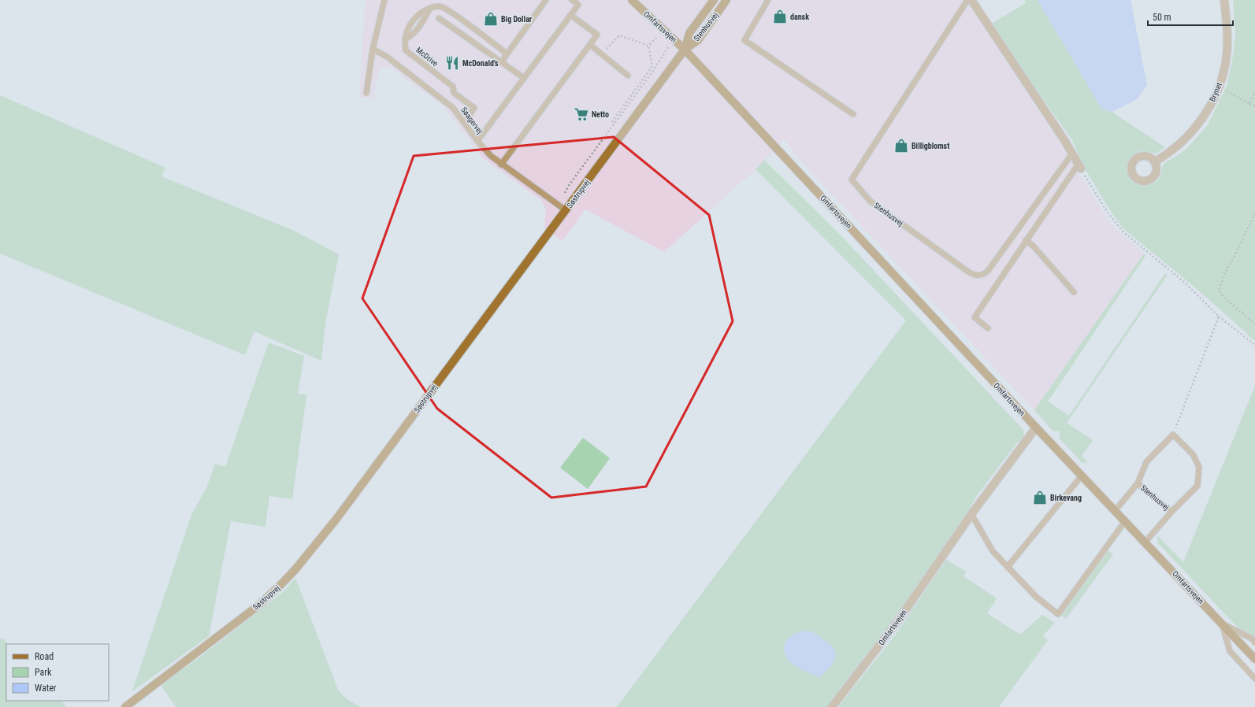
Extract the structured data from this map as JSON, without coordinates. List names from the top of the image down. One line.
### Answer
{"streets":{"street":["Omfartsvejen","Stenhusvej","Brynet","Søstrupvej"],"lane":["McDrive","Søagervej"]},"crossings":[["Omfartsvejen","Stenhusvej"],["Omfartsvejen","Søstrupvej"],["Stenhusvej","Søstrupvej"],["McDrive","Søagervej"],["Søagervej","Søstrupvej"]],"places":{"shop":["dansk","Big Dollar","Billigblomst","Birkevang"],"restaurant":["McDonald's"],"supermarket":["Netto"]},"legend":["Road","Park","Water"],"scale_bar":"50 m"}
